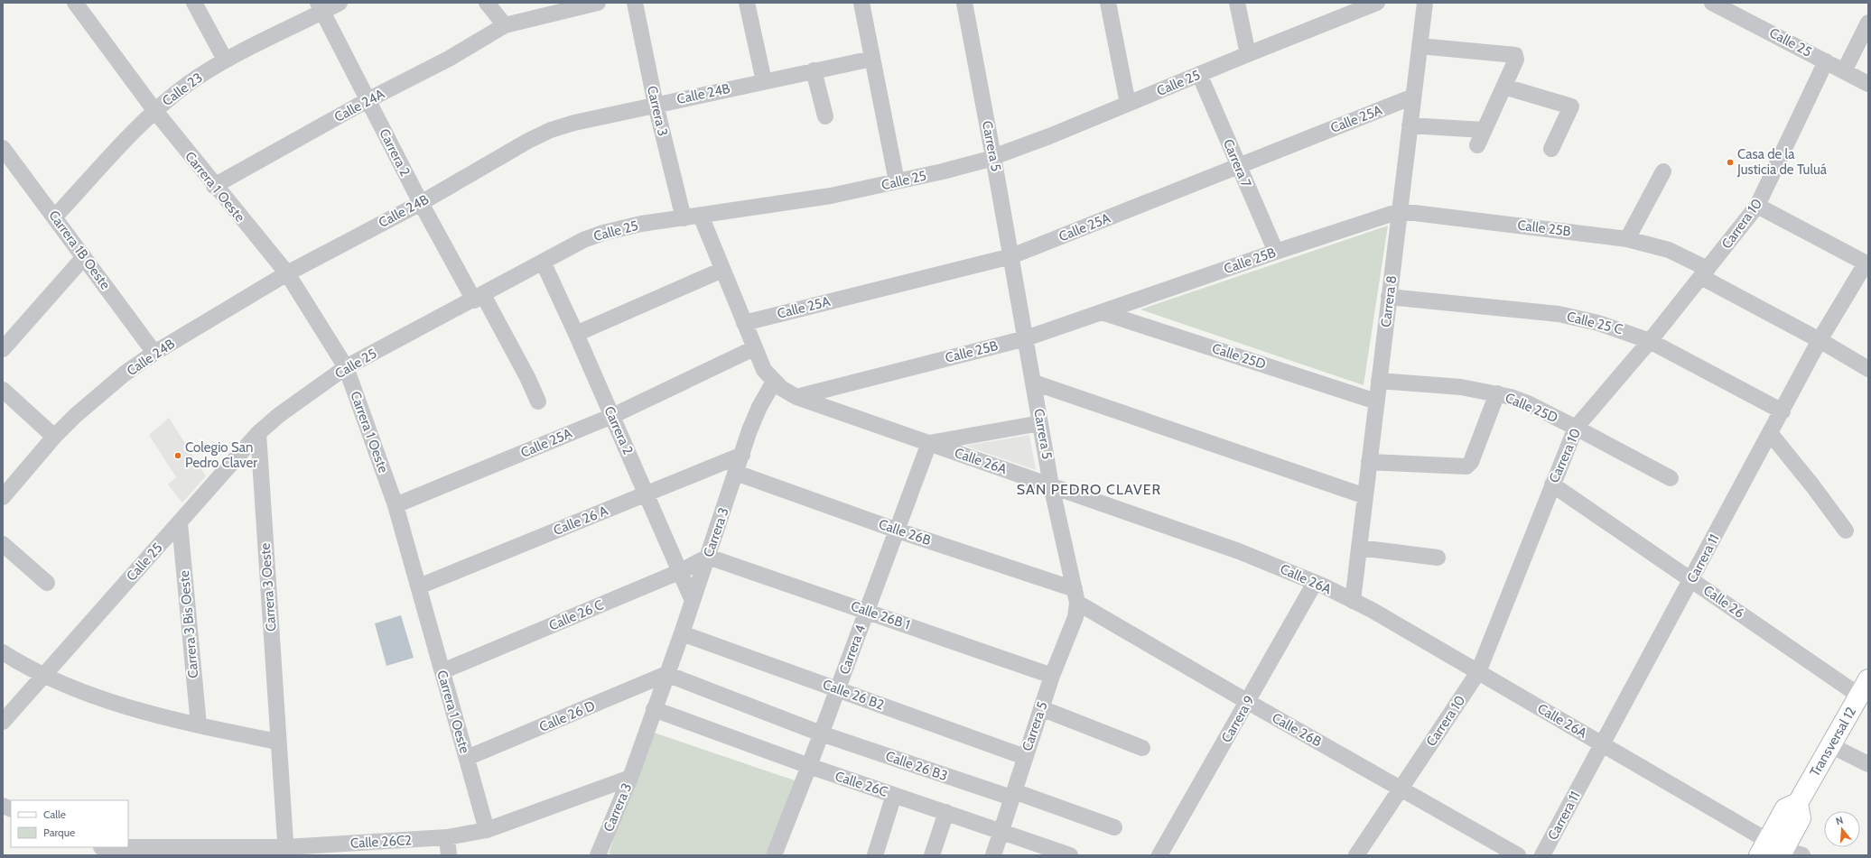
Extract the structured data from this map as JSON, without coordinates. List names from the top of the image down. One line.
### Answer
{"streets":{"main road":["Transversal 12"],"street":["Calle 25","Calle 23","Calle 24B","Calle 24A","Carrera 3","Calle 25A","Carrera 5","Carrera 2","Carrera 7","Carrera 1 Oeste","Carrera 10","Calle 25B","Carrera 1B Oeste","Carrera 8","Calle 25 C","Calle 25D","Calle 26A","Calle 26 A","Calle 26B","Carrera 11","Carrera 3 Oeste","Calle 26","Calle 26 C","Calle 26B 1","Carrera 3 Bis Oeste","Carrera 4","Calle 26 B2","Calle 26 D","Carrera 9","Calle 26 B3","Calle 26C","Calle 26C2"]},"crossings":[["Calle 25","Carrera 3"],["Calle 25","Carrera 5"],["Calle 25","Carrera 2"],["Calle 25","Carrera 7"],["Calle 25","Carrera 1 Oeste"],["Calle 25","Carrera 10"],["Calle 25","Carrera 3 Oeste"],["Calle 25","Carrera 3 Bis Oeste"],["Calle 23","Carrera 2"],["Calle 23","Carrera 1 Oeste"],["Calle 23","Carrera 1B Oeste"],["Calle 24B","Carrera 3"],["Calle 24B","Carrera 2"],["Calle 24B","Carrera 1 Oeste"],["Calle 24B","Carrera 1B Oeste"],["Calle 24A","Carrera 2"],["Calle 24A","Carrera 1 Oeste"],["Carrera 3","Carrera 2"],["Carrera 3","Calle 26A"],["Carrera 3","Calle 26 A"],["Carrera 3","Calle 26B"],["Carrera 3","Calle 26 C"],["Carrera 3","Calle 26B 1"],["Carrera 3","Calle 26 B2"],["Carrera 3","Calle 26 D"],["Carrera 3","Calle 26C"],["Carrera 3","Calle 26C2"],["Calle 25A","Carrera 5"],["Calle 25A","Carrera 2"],["Calle 25A","Carrera 7"],["Calle 25A","Carrera 1 Oeste"],["Calle 25A","Carrera 8"],["Carrera 5","Calle 25B"],["Carrera 5","Calle 26A"],["Carrera 5","Calle 26B"],["Carrera 5","Calle 26B 1"],["Carrera 5","Calle 26 B2"],["Carrera 5","Calle 26 B3"],["Carrera 5","Calle 26C"],["Carrera 2","Calle 26 A"],["Carrera 2","Calle 26 C"],["Carrera 7","Calle 25B"],["Carrera 1 Oeste","Calle 26 A"],["Carrera 1 Oeste","Calle 26 C"],["Carrera 1 Oeste","Calle 26 D"],["Carrera 1 Oeste","Calle 26C2"],["Carrera 10","Calle 25B"],["Carrera 10","Calle 25 C"],["Carrera 10","Calle 25D"],["Carrera 10","Calle 26A"],["Carrera 10","Calle 26B"],["Carrera 10","Calle 26"],["Calle 25B","Carrera 8"],["Calle 25B","Calle 25D"],["Calle 25B","Calle 26A"],["Calle 25B","Carrera 11"],["Carrera 8","Calle 25 C"],["Carrera 8","Calle 25D"],["Carrera 8","Calle 26A"],["Calle 25 C","Carrera 11"],["Calle 26A","Carrera 11"],["Calle 26A","Carrera 4"],["Calle 26A","Carrera 9"],["Calle 26A","Transversal 12"],["Calle 26B","Carrera 4"],["Calle 26B","Carrera 9"],["Carrera 11","Calle 26"],["Carrera 3 Oeste","Calle 26C2"],["Calle 26","Transversal 12"],["Calle 26 C","Calle 26B 1"],["Calle 26B 1","Carrera 4"],["Carrera 4","Calle 26 B2"],["Carrera 4","Calle 26 B3"],["Carrera 4","Calle 26C"]],"districts":["SAN PEDRO CLAVER"],"places":["Casa de la Justicia de Tuluá","Colegio San Pedro Claver"],"legend":["Calle","Parque"],"north":"top"}
